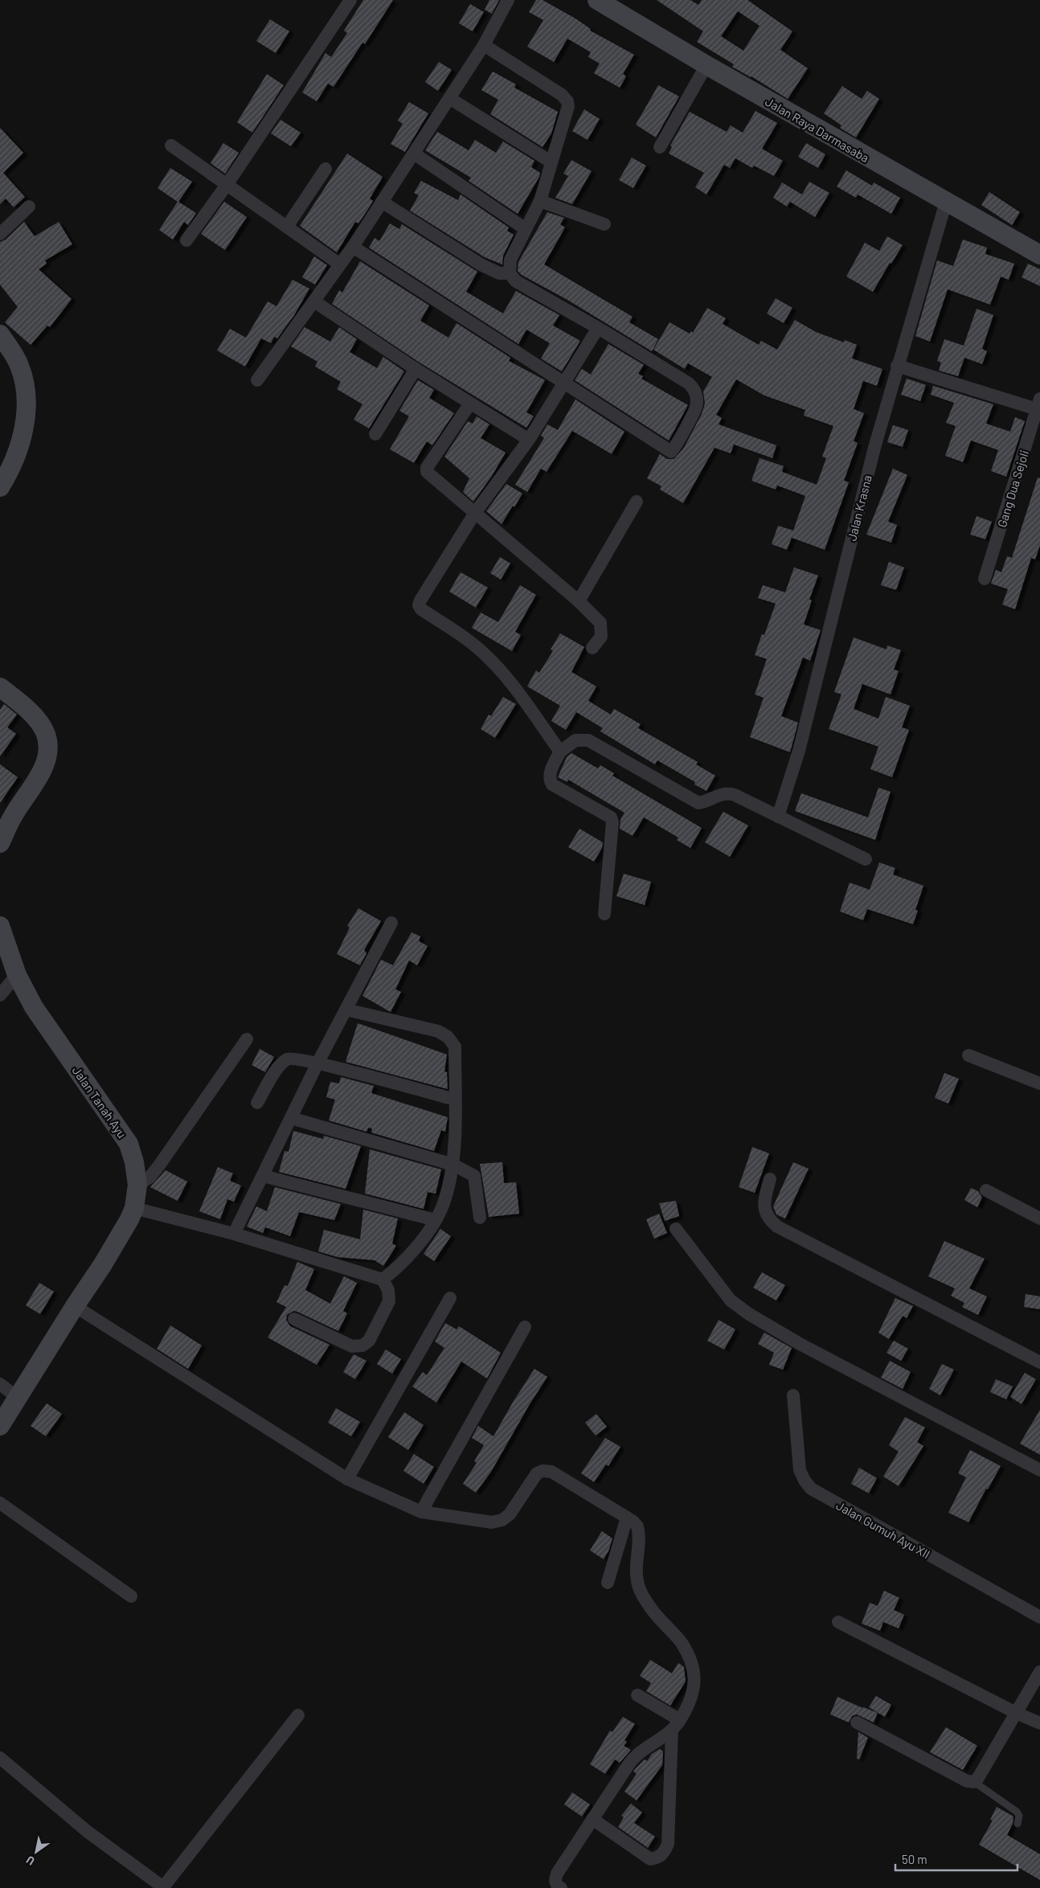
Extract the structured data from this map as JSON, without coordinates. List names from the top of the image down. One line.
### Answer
{"streets":{"street":["Jalan Raya Darmasaba","Gang Dua Sejoli","Jalan Krasna","Jalan Tanah Ayu","Jalan Gumuh Ayu XII"]},"crossings":[["Jalan Raya Darmasaba","Jalan Krasna"]],"scale_bar":"50 m","north":"bottom left"}
